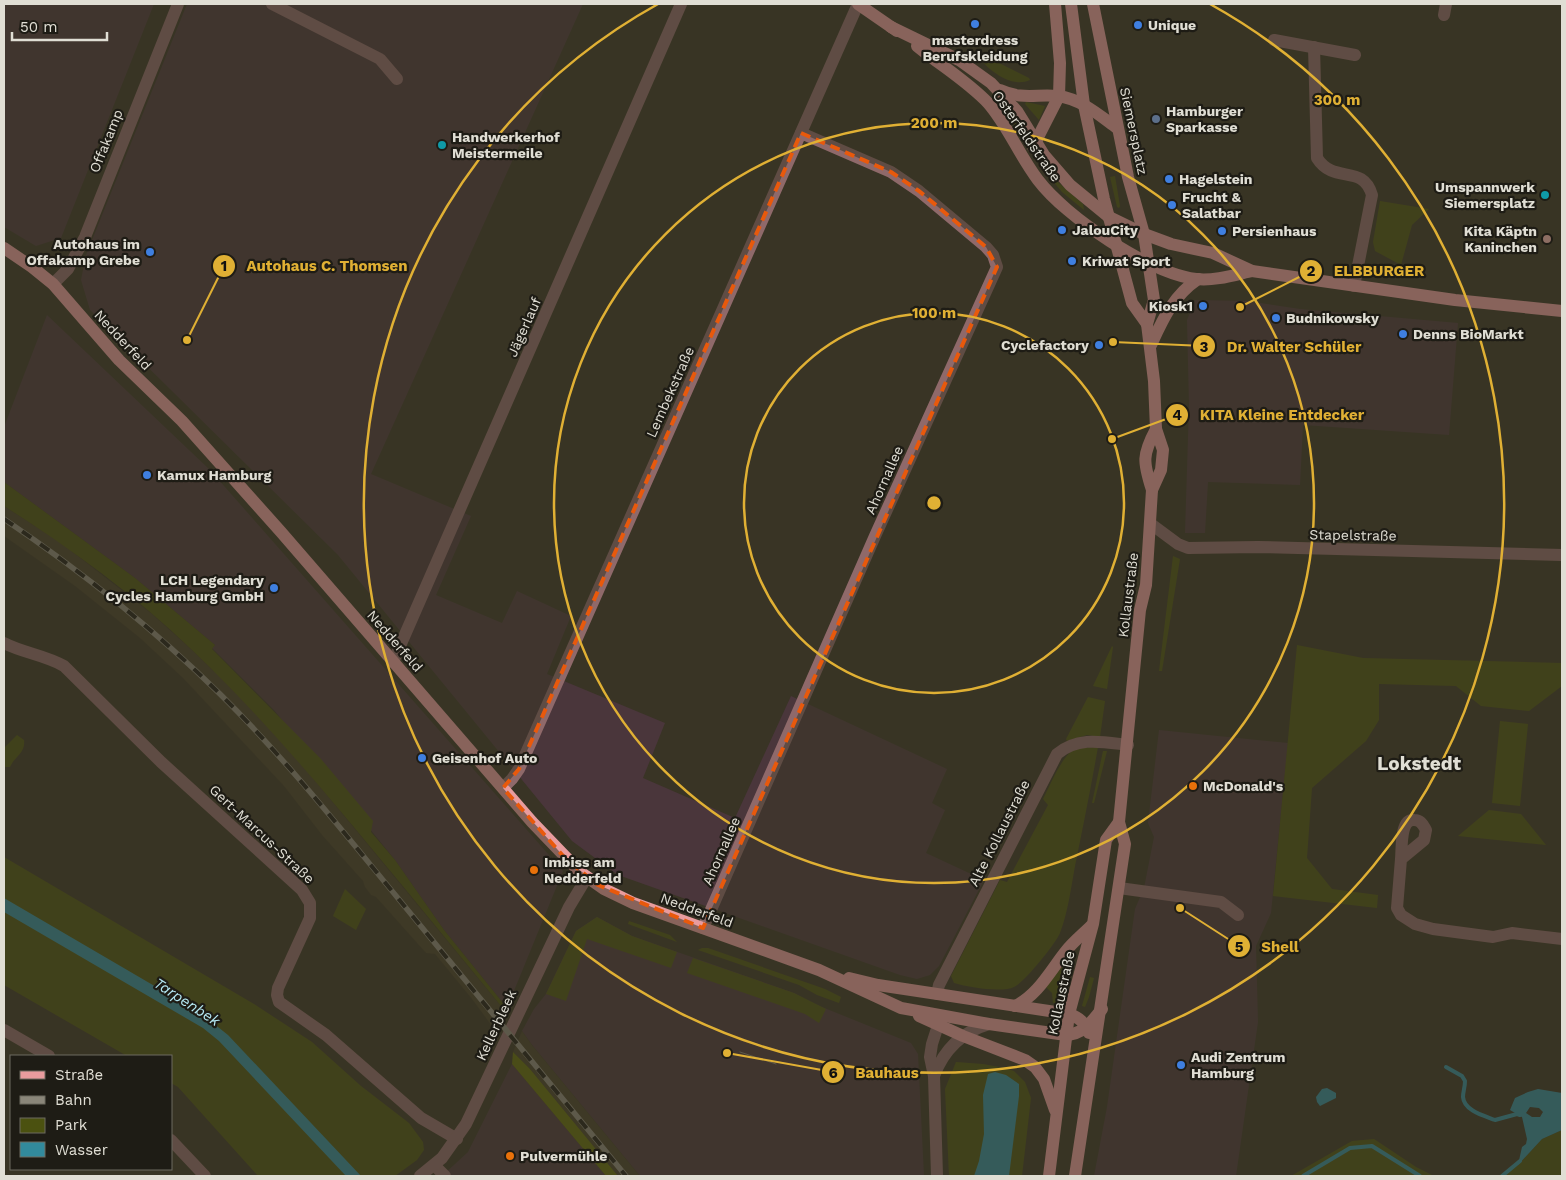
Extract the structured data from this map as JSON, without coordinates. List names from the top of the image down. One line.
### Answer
{"streets":{"main road":["Siemersplatz","Osterfeldstraße","Nedderfeld","Kollaustraße"],"street":["Offakamp","Jägerlauf","Lembekstraße","Ahornallee","Stapelstraße","Alte Kollaustraße","Gert-Marcus-Straße","Kellerbleek"]},"crossings":[["Siemersplatz","Osterfeldstraße"],["Siemersplatz","Kollaustraße"],["Osterfeldstraße","Lembekstraße"],["Osterfeldstraße","Kollaustraße"],["Offakamp","Nedderfeld"],["Jägerlauf","Nedderfeld"],["Nedderfeld","Lembekstraße"],["Nedderfeld","Ahornallee"],["Nedderfeld","Kollaustraße"],["Nedderfeld","Alte Kollaustraße"],["Nedderfeld","Kellerbleek"],["Lembekstraße","Ahornallee"],["Stapelstraße","Kollaustraße"],["Kollaustraße","Alte Kollaustraße"],["Gert-Marcus-Straße","Kellerbleek"]],"districts":["Lokstedt"],"water":["Tarpenbek"],"places":["masterdress Berufskleidung","Unique","Hamburger Sparkasse","Handwerkerhof Meistermeile","Hagelstein","Umspannwerk Siemersplatz","Frucht & Salatbar","JalouCity","Persienhaus","Kita Käptn Kaninchen","Autohaus im Offakamp Grebe","Kriwat Sport","Kiosk1","ELBBURGER","Budnikowsky","Denns BioMarkt","Autohaus C. Thomsen","Dr. Walter Schüler","Cyclefactory","KITA Kleine Entdecker","Kamux Hamburg","LCH Legendary Cycles Hamburg GmbH","Geisenhof Auto","McDonald's","Imbiss am Nedderfeld","Shell","Bauhaus","Audi Zentrum Hamburg","Pulvermühle"],"legend":["Straße","Bahn","Park","Wasser"],"scale_bar":"50 m","rings":["300 m","200 m","100 m"]}
